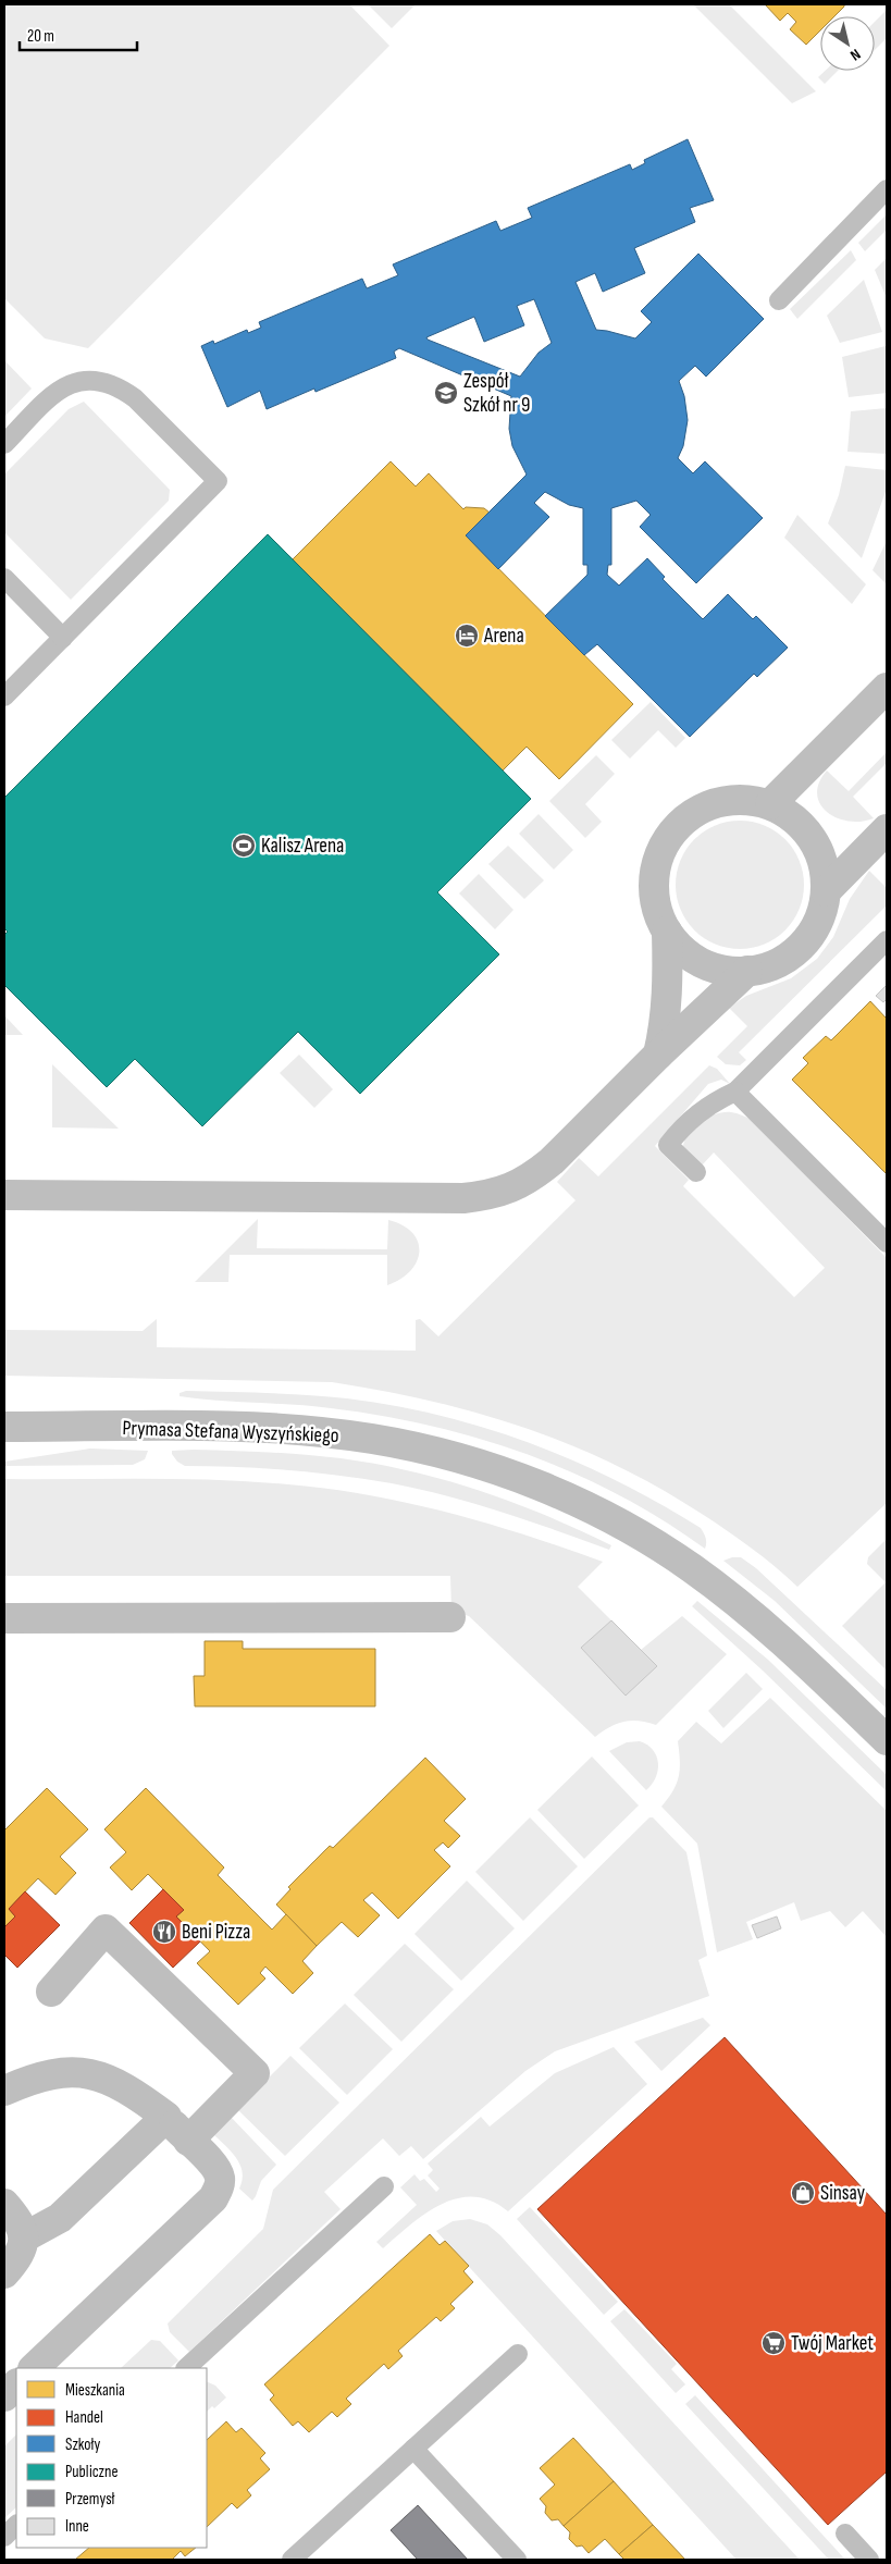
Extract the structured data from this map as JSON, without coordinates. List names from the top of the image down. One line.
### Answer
{"streets":{"street":["Prymasa Stefana Wyszyńskiego"]},"places":{"school or university":["Zespół Szkół nr 9"],"hotel":["Arena"],"sports":["Kalisz Arena"],"restaurant":["Beni Pizza"],"shop":["Sinsay"],"supermarket":["Twój Market"]},"legend":["Mieszkania","Handel","Szkoły","Publiczne","Przemysł","Inne"],"scale_bar":"20 m","north":"bottom right"}
